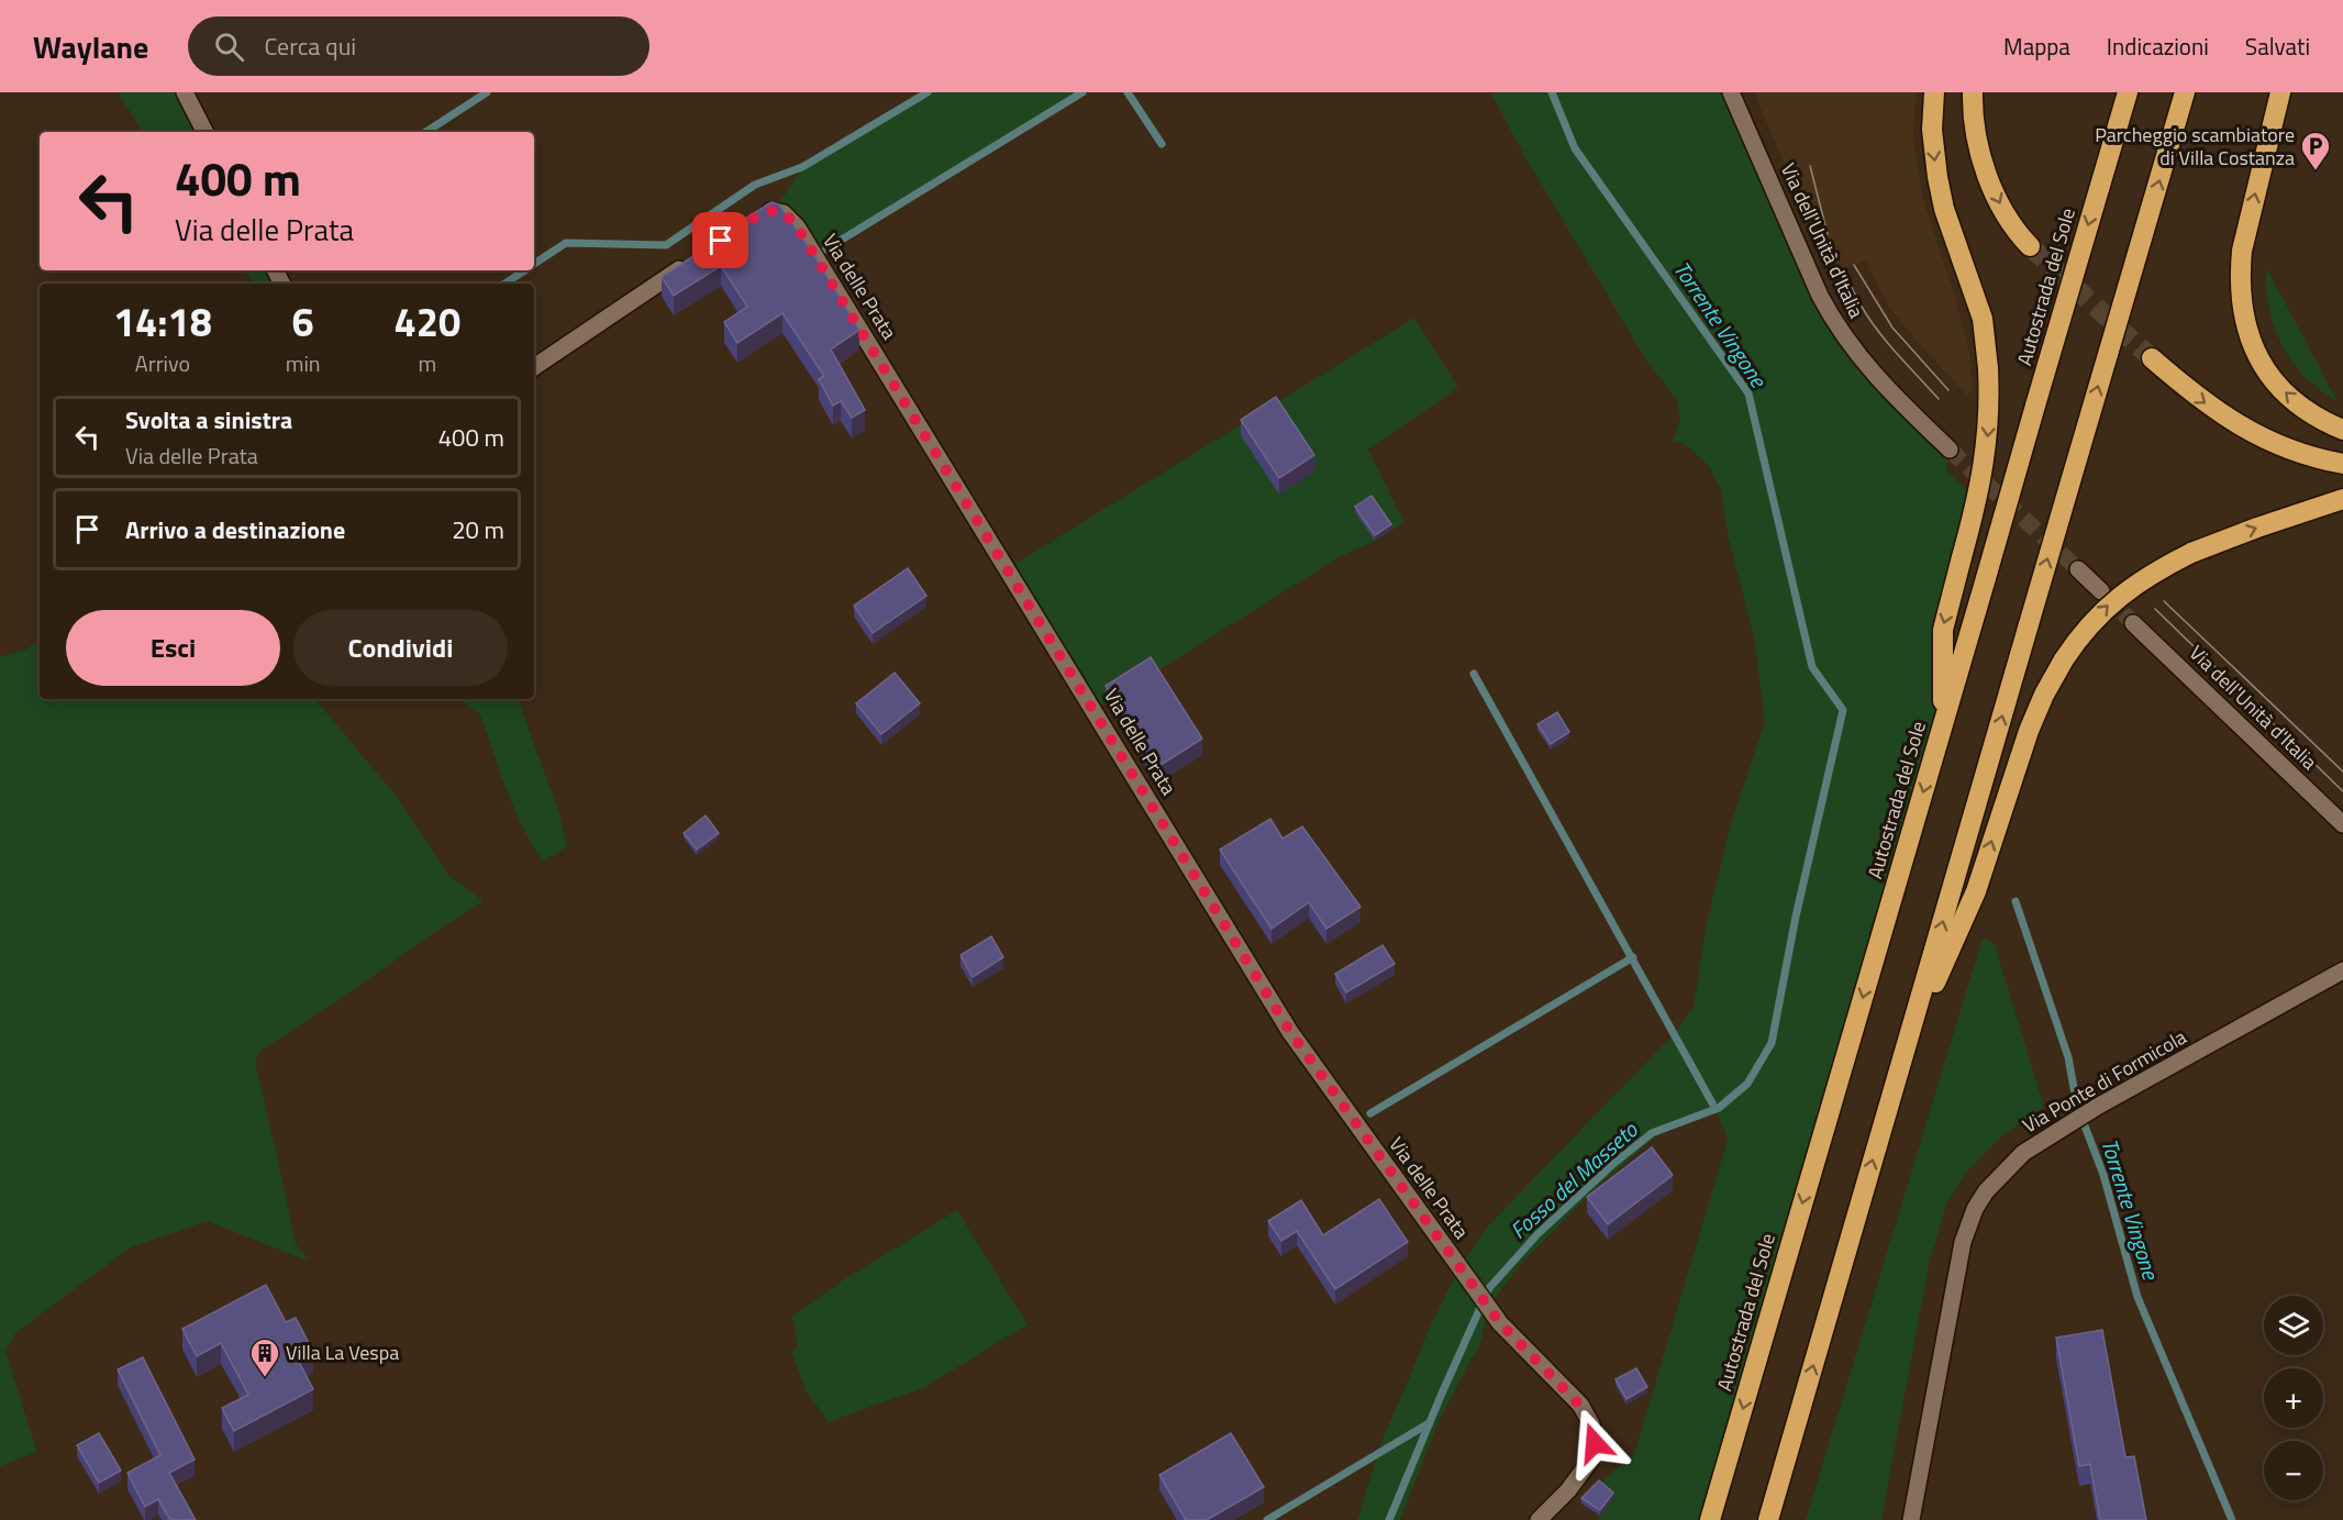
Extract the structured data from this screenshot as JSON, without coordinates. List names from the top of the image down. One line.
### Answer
{"streets":{"highway":["Autostrada del Sole"],"street":["Via dell'Unità d'Italia","Via delle Prata","Via Ponte di Formicola"]},"water":["Torrente Vingone","Fosso del Masseto"],"places":{"parking":["Parcheggio scambiatore di Villa Costanza"],"building":["Villa La Vespa"]},"page":{"header":"Waylane","search":"Cerca qui","nav":["Mappa","Indicazioni","Salvati"],"turn":["400 m","Via delle Prata"],"eta":["14:18","Arrivo","6","min","420","m"],"list":[{"name":"Svolta a sinistra","note":"Via delle Prata","value":"400 m"},{"name":"Arrivo a destinazione","value":"20 m"}],"buttons":["Esci","Condividi"],"map_buttons":["+","−"]}}
